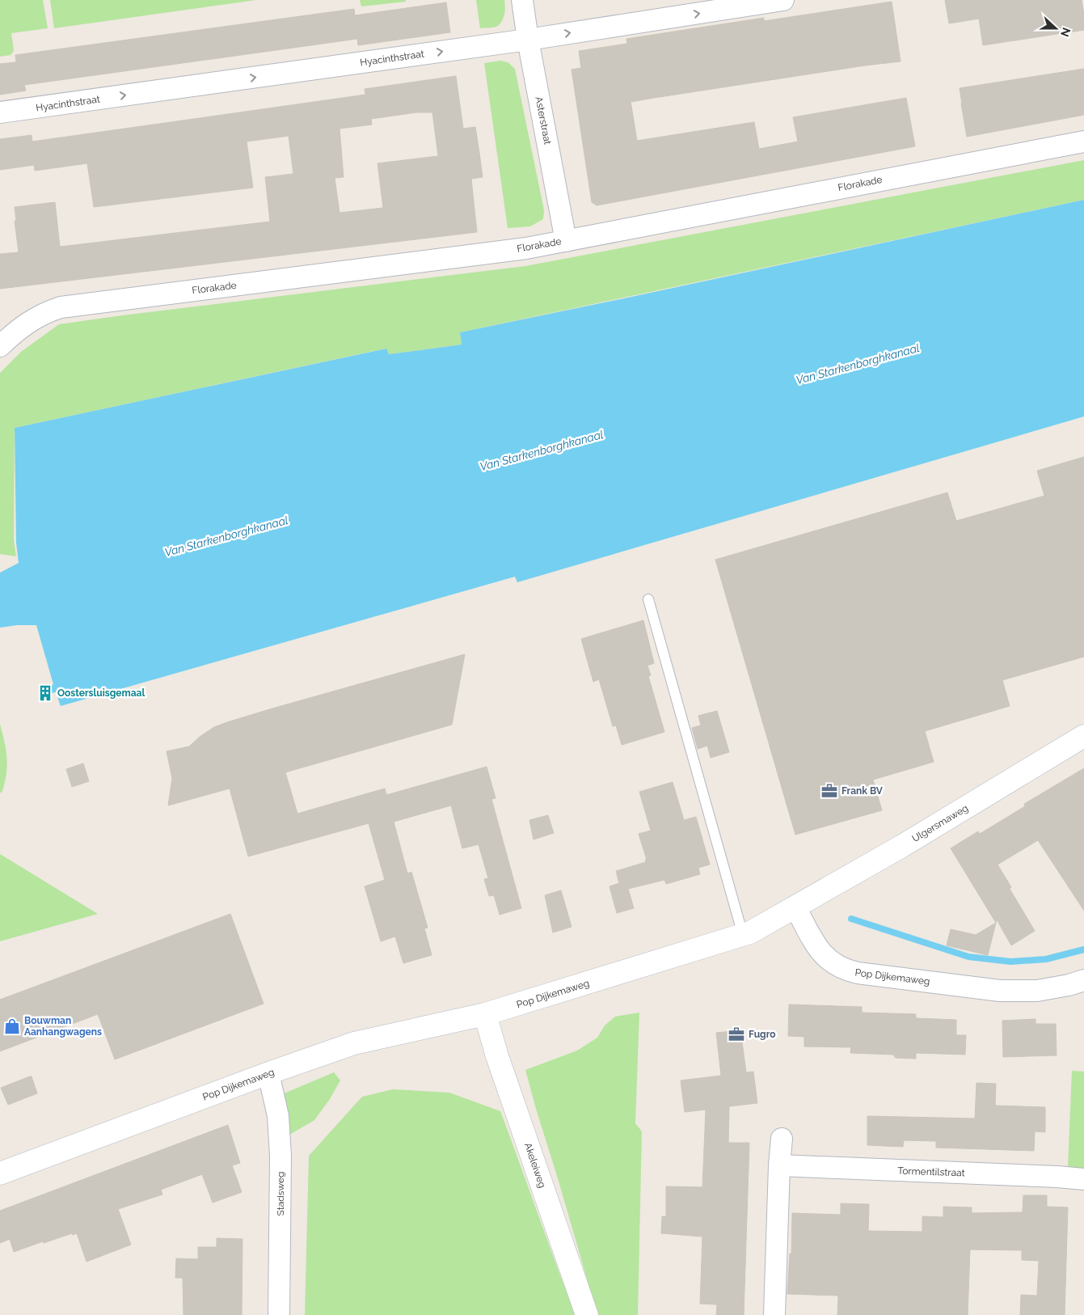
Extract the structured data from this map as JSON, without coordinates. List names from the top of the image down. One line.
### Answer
{"streets":{"street":["Hyacinthstraat","Asterstraat","Florakade","Ulgersmaweg","Pop Dijkemaweg","Akeleiweg","Tormentilstraat","Stadsweg"]},"crossings":[["Hyacinthstraat","Asterstraat"],["Asterstraat","Florakade"],["Ulgersmaweg","Pop Dijkemaweg"],["Pop Dijkemaweg","Akeleiweg"],["Pop Dijkemaweg","Stadsweg"]],"one_way":["Hyacinthstraat"],"water":["Van Starkenborghkanaal"],"places":{"building":["Oostersluisgemaal"],"office":["Frank BV","Fugro"],"shop":["Bouwman Aanhangwagens"]},"north":"right"}
